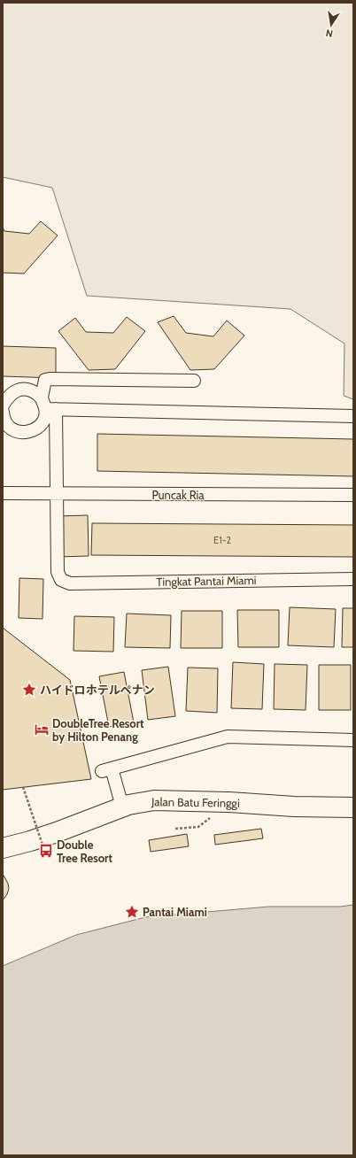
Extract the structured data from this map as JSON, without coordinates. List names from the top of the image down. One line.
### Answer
{"streets":{"main road":["Jalan Batu Feringgi"],"street":["Puncak Ria","Tingkat Pantai Miami"]},"crossings":[["Puncak Ria","Tingkat Pantai Miami"]],"places":{"place":["ハイドロホテルペナン","Pantai Miami"],"hotel":["DoubleTree Resort by Hilton Penang"],"bus stop":["Double Tree Resort"]},"house_numbers":["E1-2"],"north":"bottom"}
